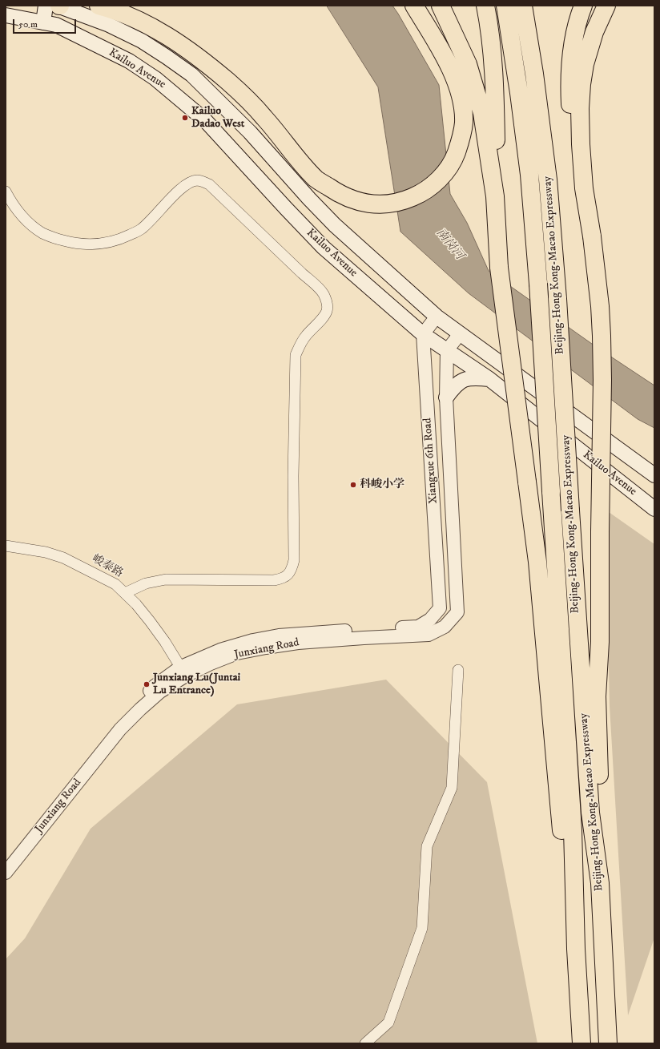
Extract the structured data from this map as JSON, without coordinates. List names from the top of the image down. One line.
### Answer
{"streets":{"highway":["Beijing-Hong Kong-Macao Expressway"],"main road":["Kailuo Avenue"],"street":["Xiangxue 6th Road","峻泰路","Junxiang Road"]},"crossings":[["Kailuo Avenue","Xiangxue 6th Road"],["Xiangxue 6th Road","Junxiang Road"],["峻泰路","Junxiang Road"]],"water":["南岗河"],"places":["Kailuo Dadao West","科峻小学","Junxiang Lu(Juntai Lu Entrance)"],"scale_bar":"50 m"}
